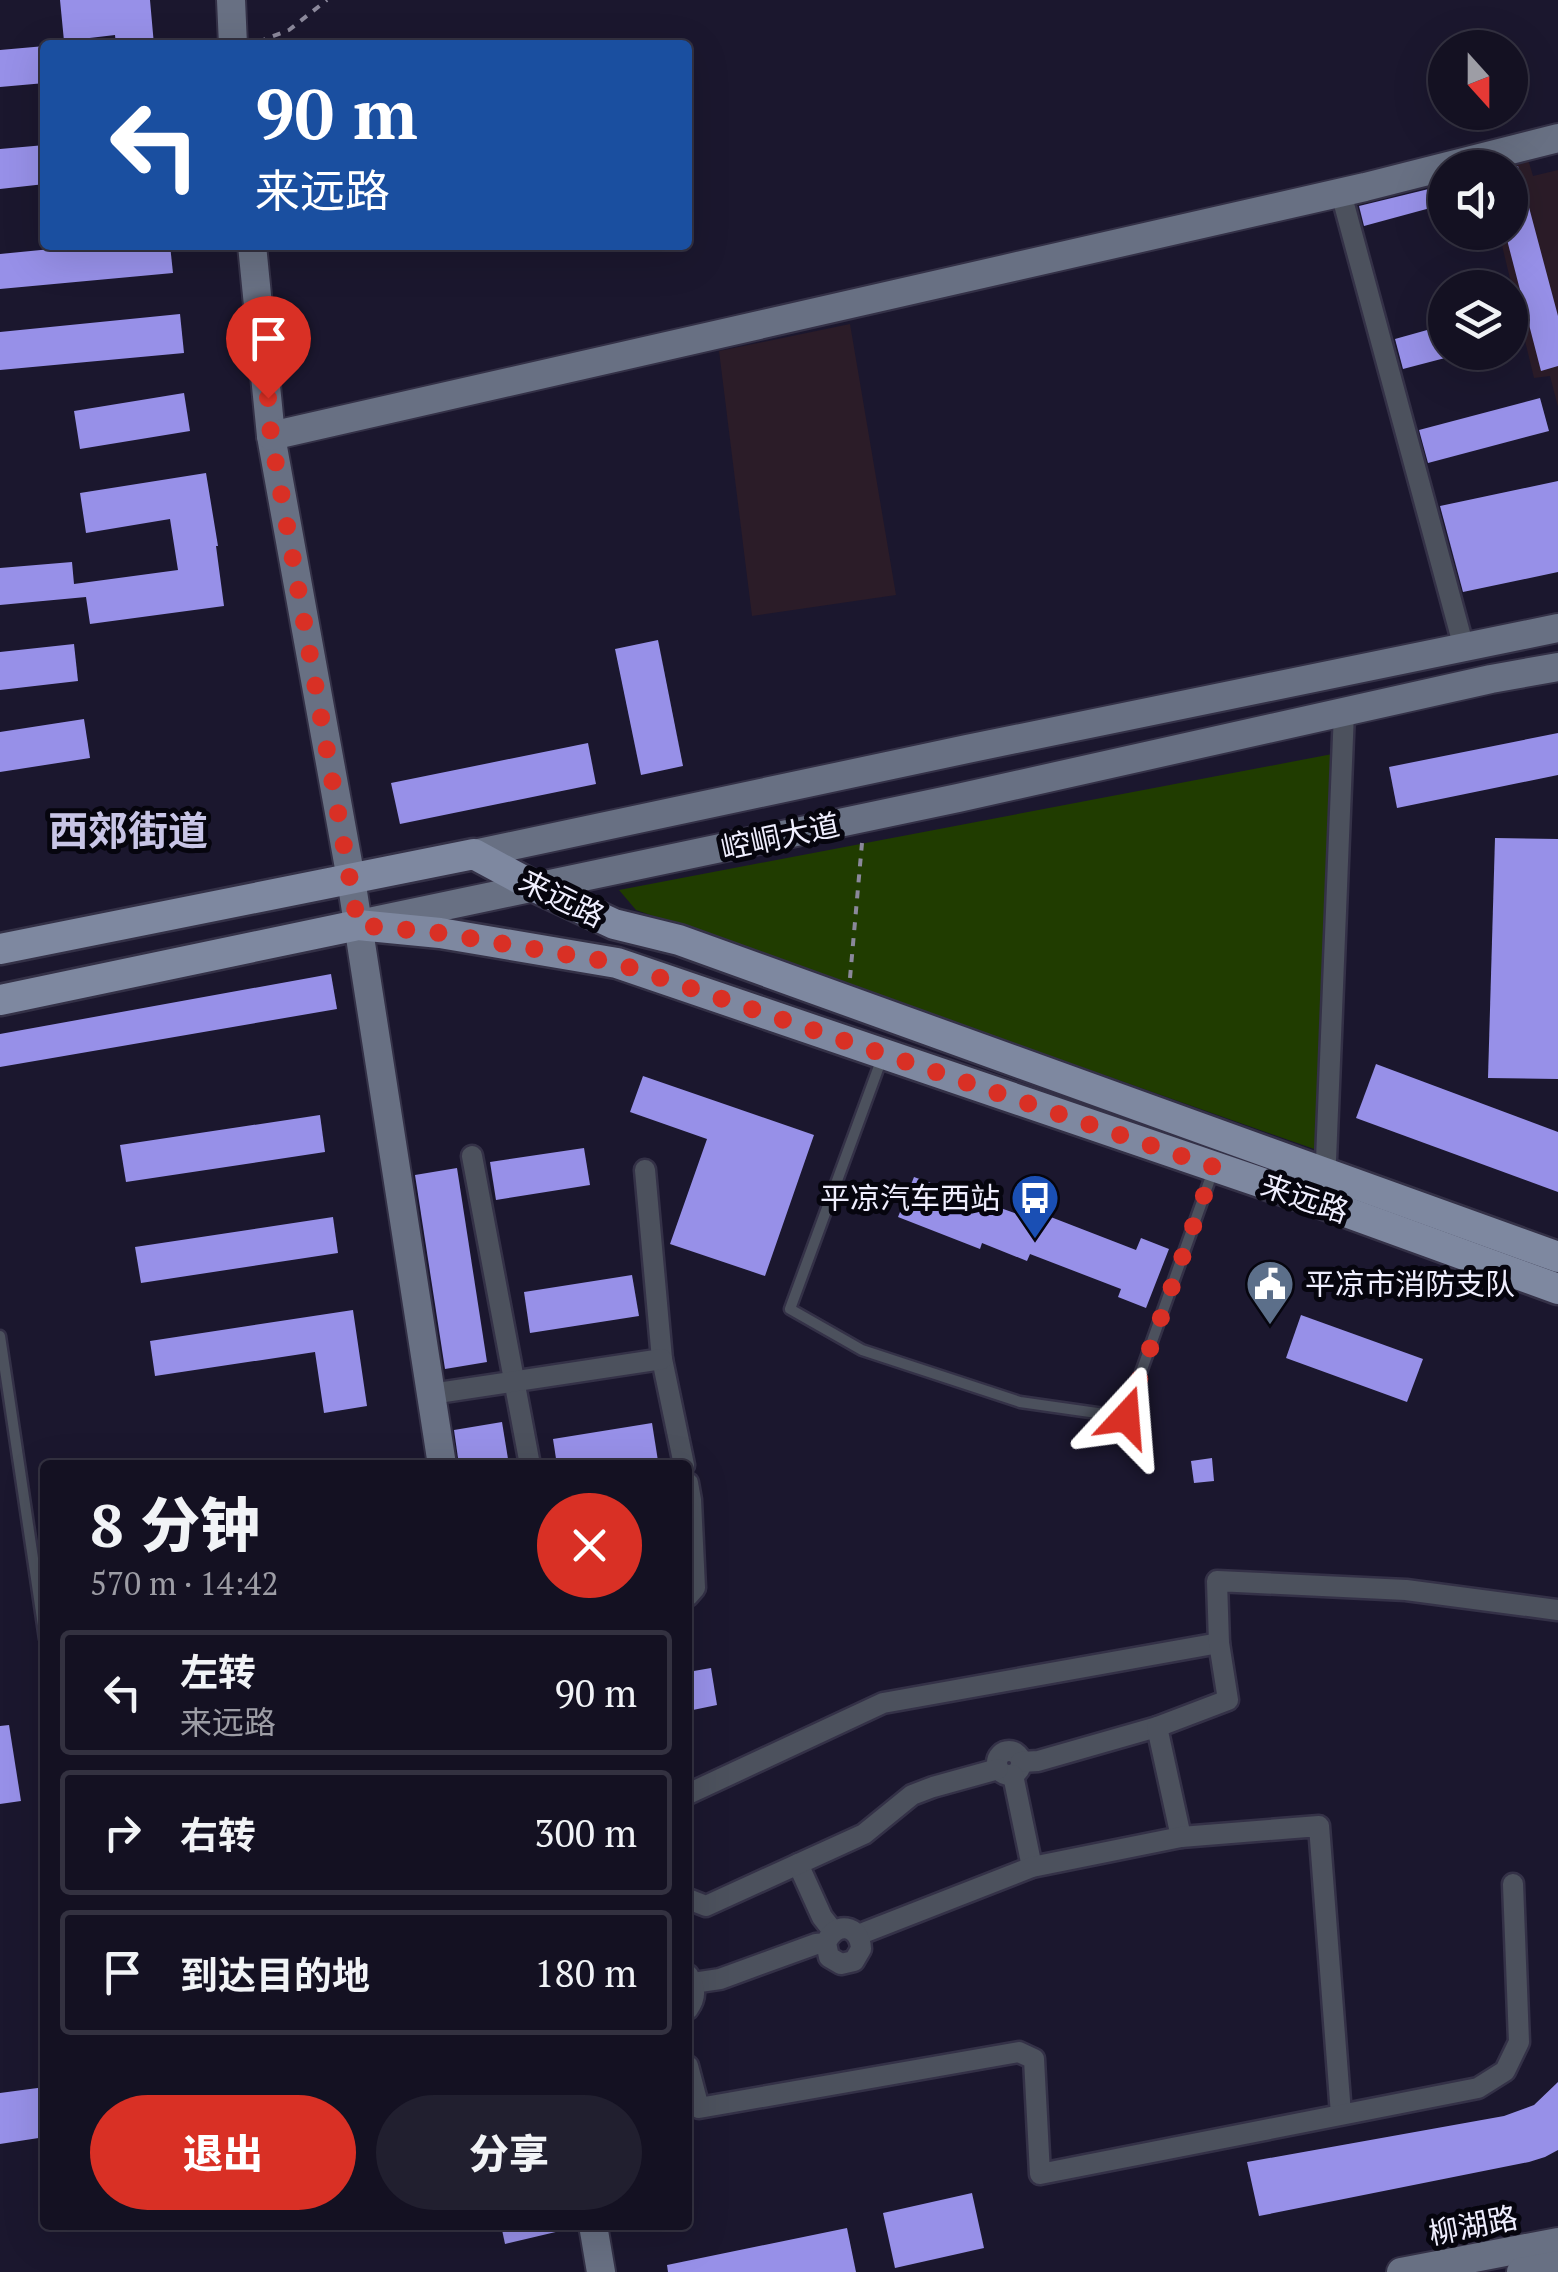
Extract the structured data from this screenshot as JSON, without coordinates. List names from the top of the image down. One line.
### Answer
{"streets":{"main road":["崆峒大道","来远路","柳湖路"]},"crossings":[["崆峒大道","来远路"]],"districts":["西郊街道"],"places":{"bus stop":["平凉汽车西站"],"public building":["平凉市消防支队"]},"north":"bottom","page":{"turn":["90 m","来远路"],"heading":["8 分钟","570 m · 14:42"],"list":[{"name":"左转","note":"来远路","value":"90 m"},{"name":"右转","value":"300 m"},{"name":"到达目的地","value":"180 m"}],"buttons":["退出","分享"]}}
